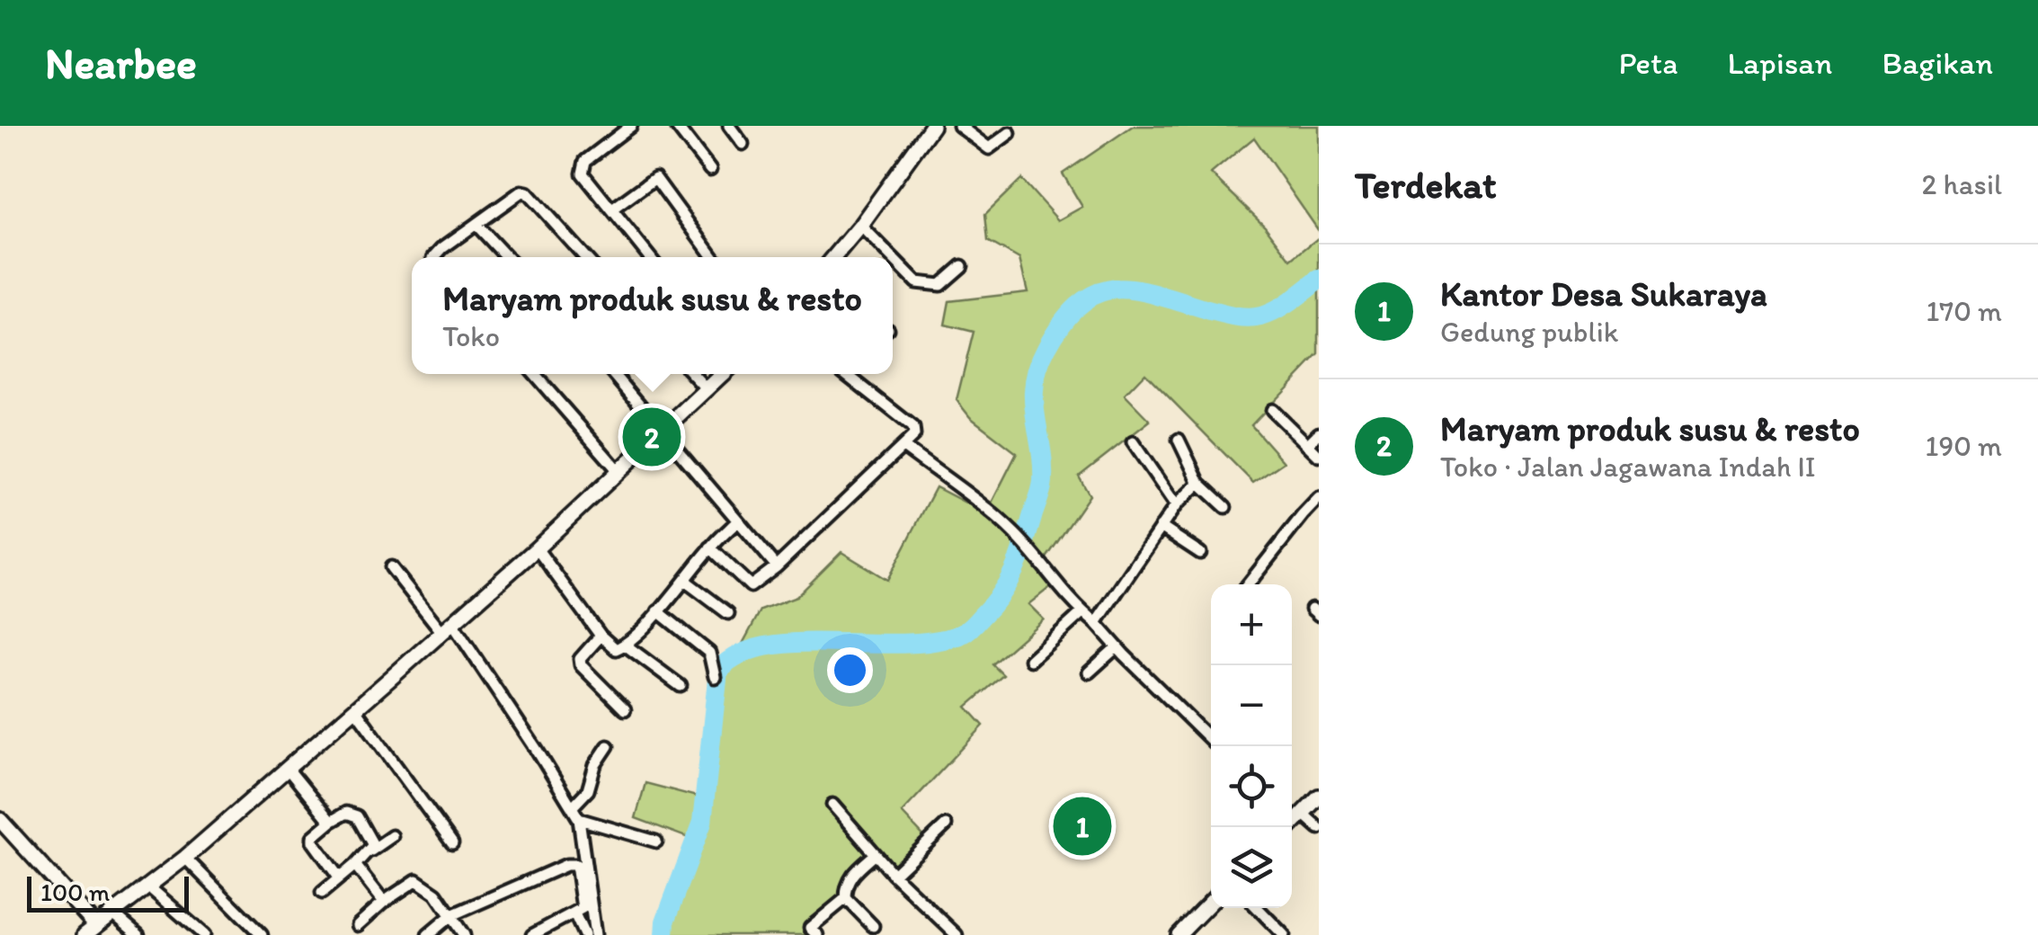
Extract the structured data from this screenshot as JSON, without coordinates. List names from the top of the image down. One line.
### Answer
{"scale_bar":"100 m","page":{"header":"Nearbee","nav":["Peta","Lapisan","Bagikan"],"heading":["Terdekat","2 hasil"],"list":[{"mark":"1","name":"Kantor Desa Sukaraya","note":"Gedung publik","value":"170 m"},{"mark":"2","name":"Maryam produk susu & resto","note":"Toko · Jalan Jagawana Indah II","value":"190 m"}],"popup":["Maryam produk susu & resto","Toko"],"pins":["2","1"],"map_buttons":["+","−"],"scale":"100 m"}}
